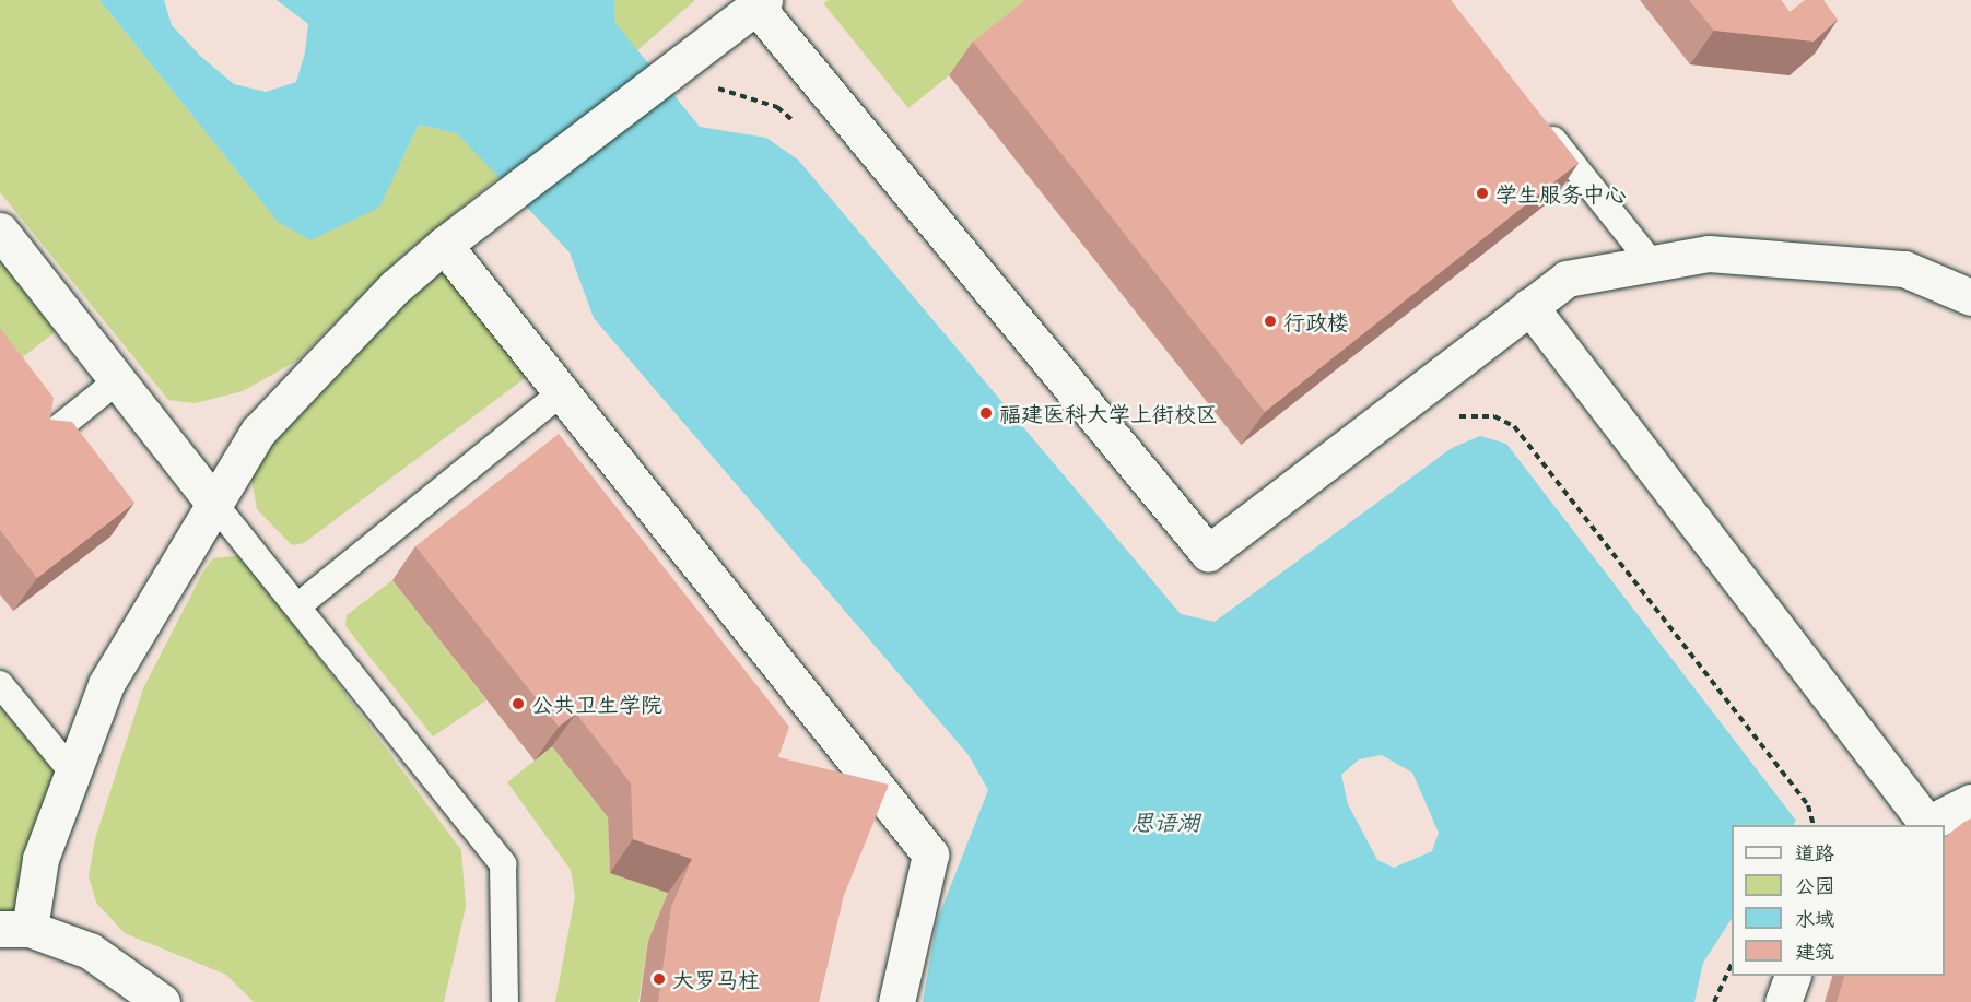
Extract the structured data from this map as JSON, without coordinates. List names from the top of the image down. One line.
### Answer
{"water":["思语湖"],"places":["学生服务中心","行政楼","福建医科大学上街校区","公共卫生学院","大罗马柱"],"legend":["道路","公园","水域","建筑"]}
